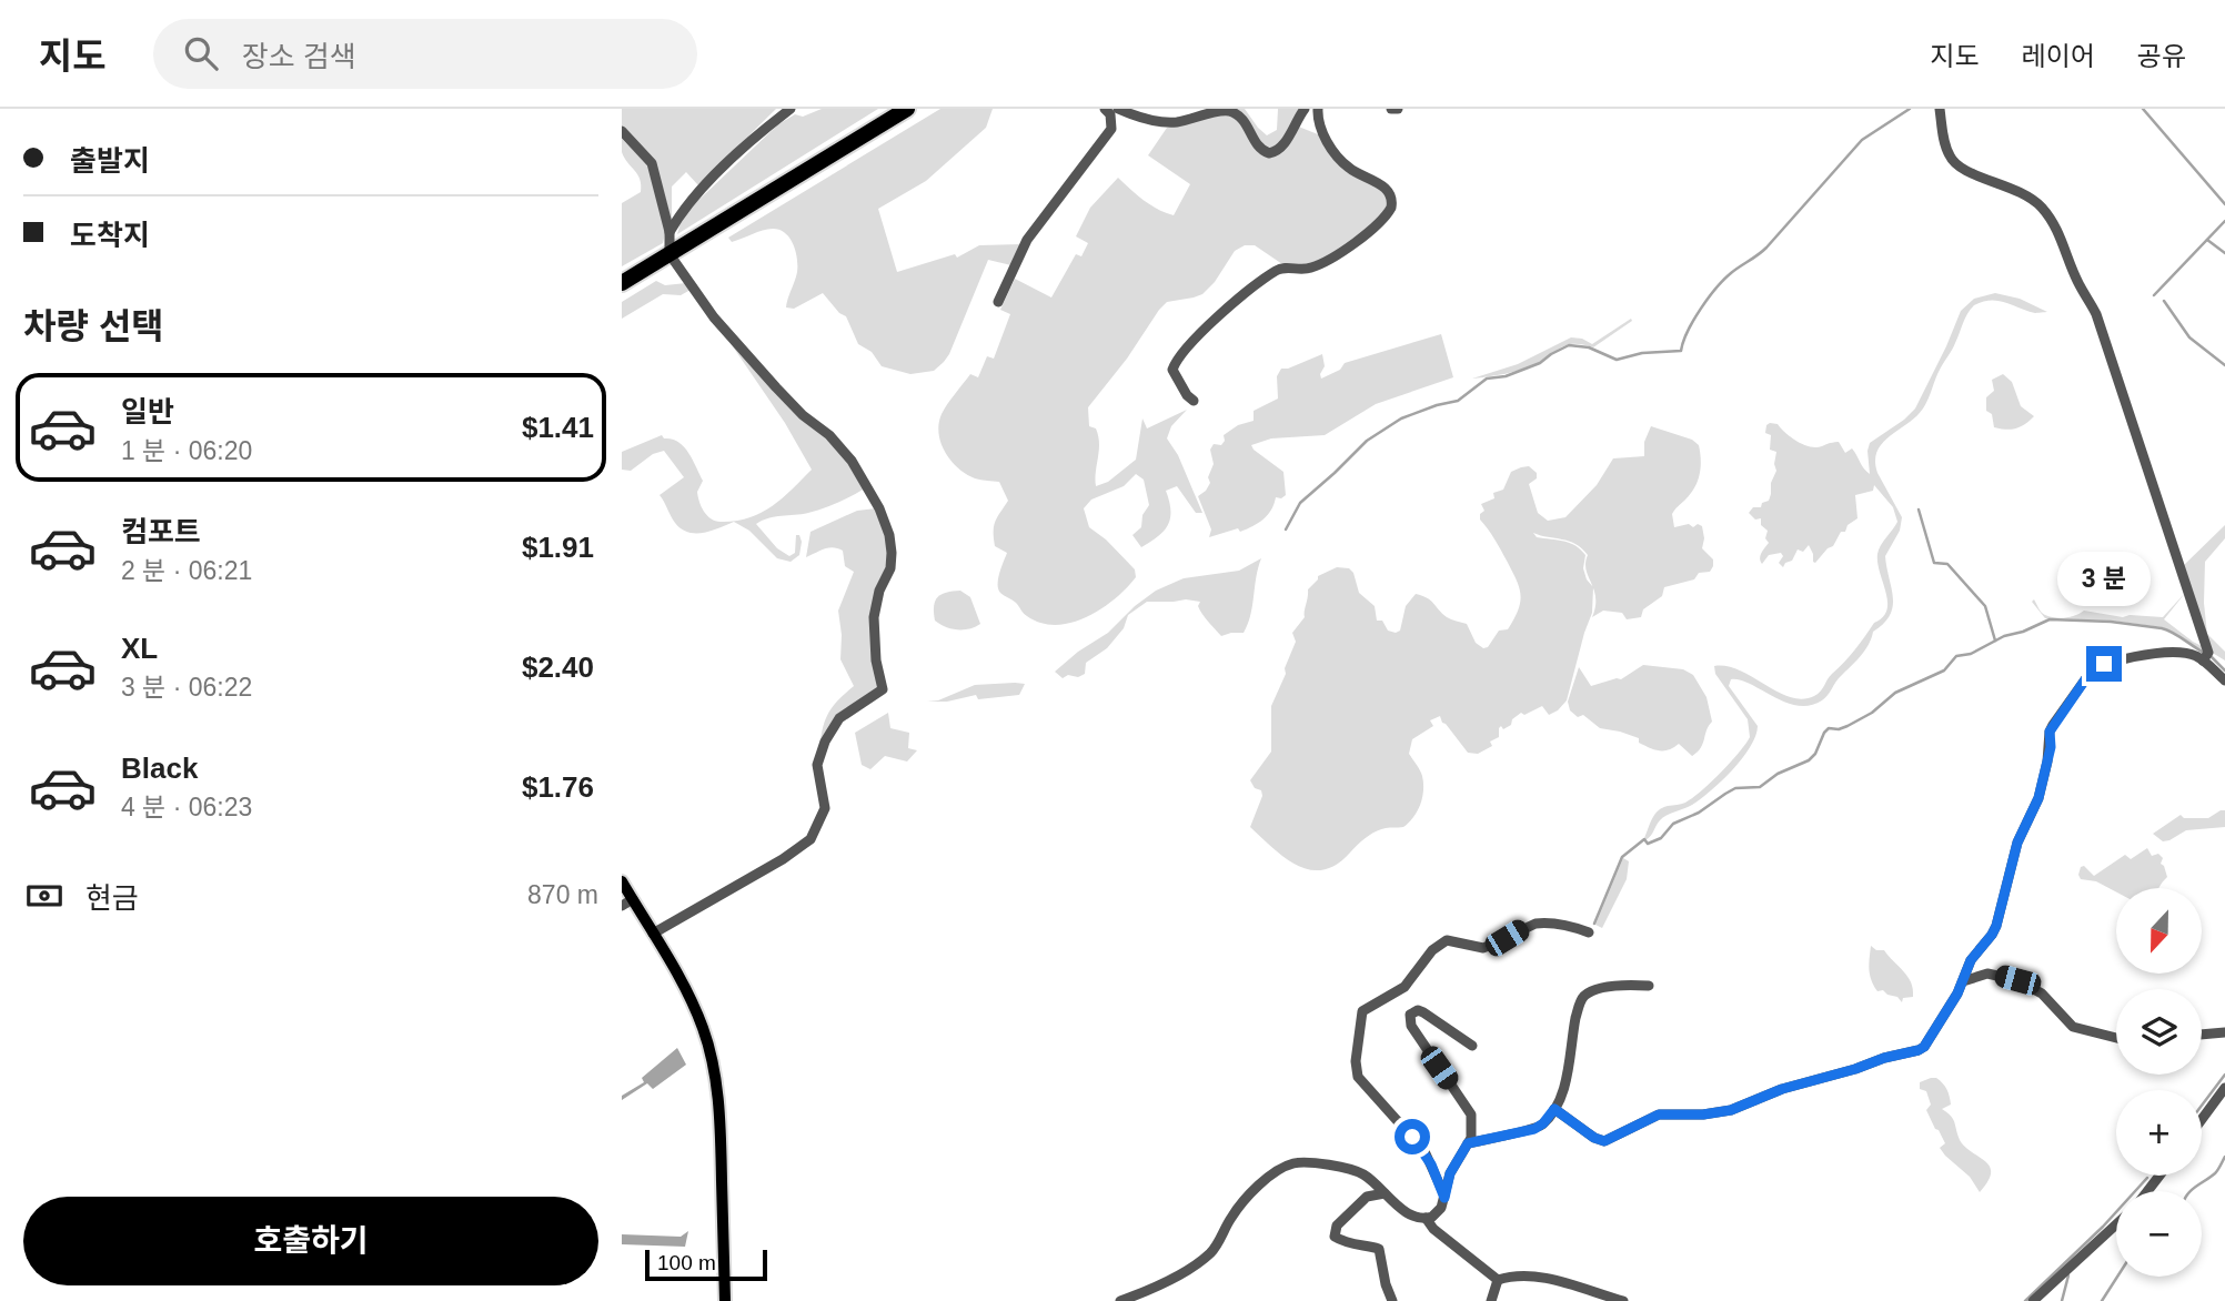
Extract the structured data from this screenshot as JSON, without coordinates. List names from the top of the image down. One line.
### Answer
{"scale_bar":"100 m","north":"bottom","page":{"header":"지도","search":"장소 검색","nav":["지도","레이어","공유"],"banner":["출발지","도착지"],"heading":"차량 선택","list":[{"name":"일반","note":"1 분 · 06:20","value":"$1.41"},{"name":"컴포트","note":"2 분 · 06:21","value":"$1.91"},{"name":"XL","note":"3 분 · 06:22","value":"$2.40"},{"name":"Black","note":"4 분 · 06:23","value":"$1.76"}],"bubble":"3 분","pay":["현금","870 m"],"map_buttons":["+","−"],"buttons":"호출하기","scale":"100 m"}}
